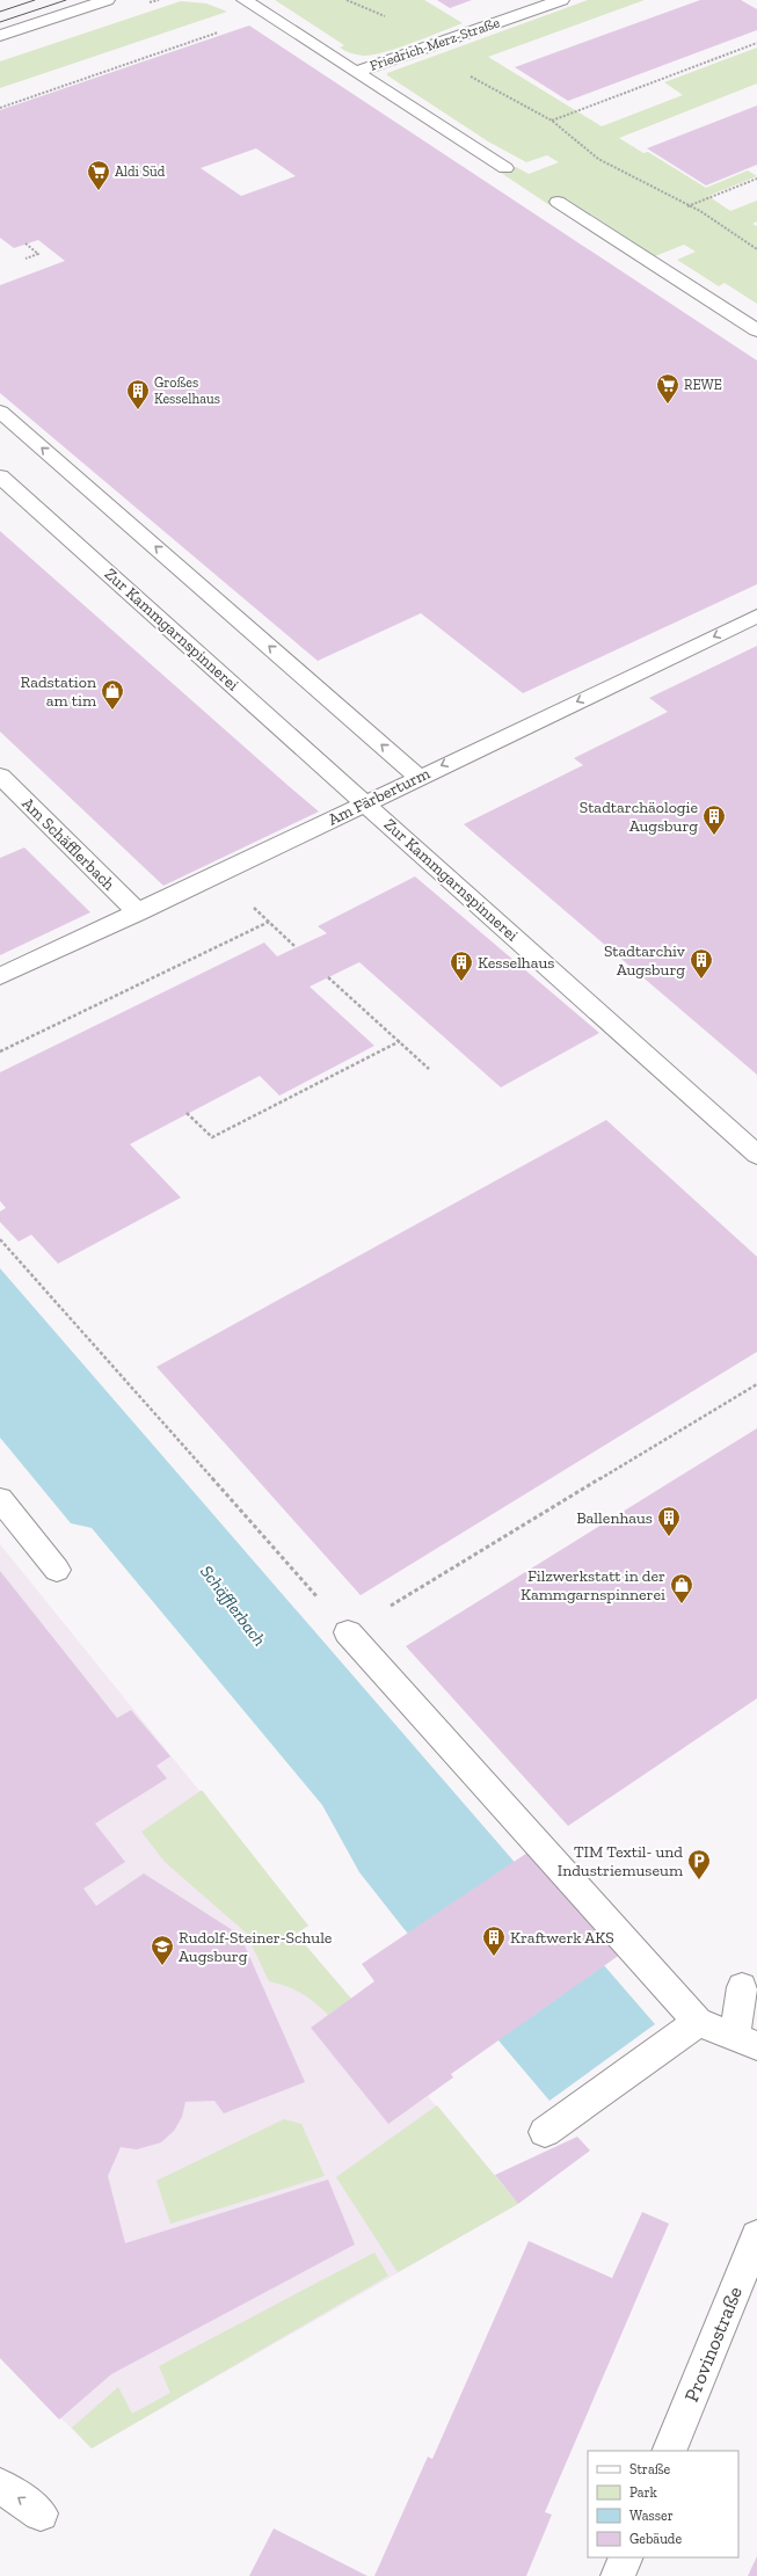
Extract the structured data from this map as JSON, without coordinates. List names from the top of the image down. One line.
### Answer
{"streets":{"street":["Friedrich-Merz-Straße","Zur Kammgarnspinnerei","Am Färberturm","Am Schäfflerbach","Provinostraße"]},"crossings":[["Zur Kammgarnspinnerei","Am Färberturm"],["Am Färberturm","Am Schäfflerbach"]],"one_way":["Am Färberturm"],"water":["Schäfflerbach"],"places":{"supermarket":["Aldi Süd","REWE"],"building":["Großes Kesselhaus","Stadtarchäologie Augsburg","Stadtarchiv Augsburg","Kesselhaus","Ballenhaus","Kraftwerk AKS"],"shop":["Radstation am tim","Filzwerkstatt in der Kammgarnspinnerei"],"parking":["TIM Textil- und Industriemuseum"],"school or university":["Rudolf-Steiner-Schule Augsburg"]},"legend":["Straße","Park","Wasser","Gebäude"]}
